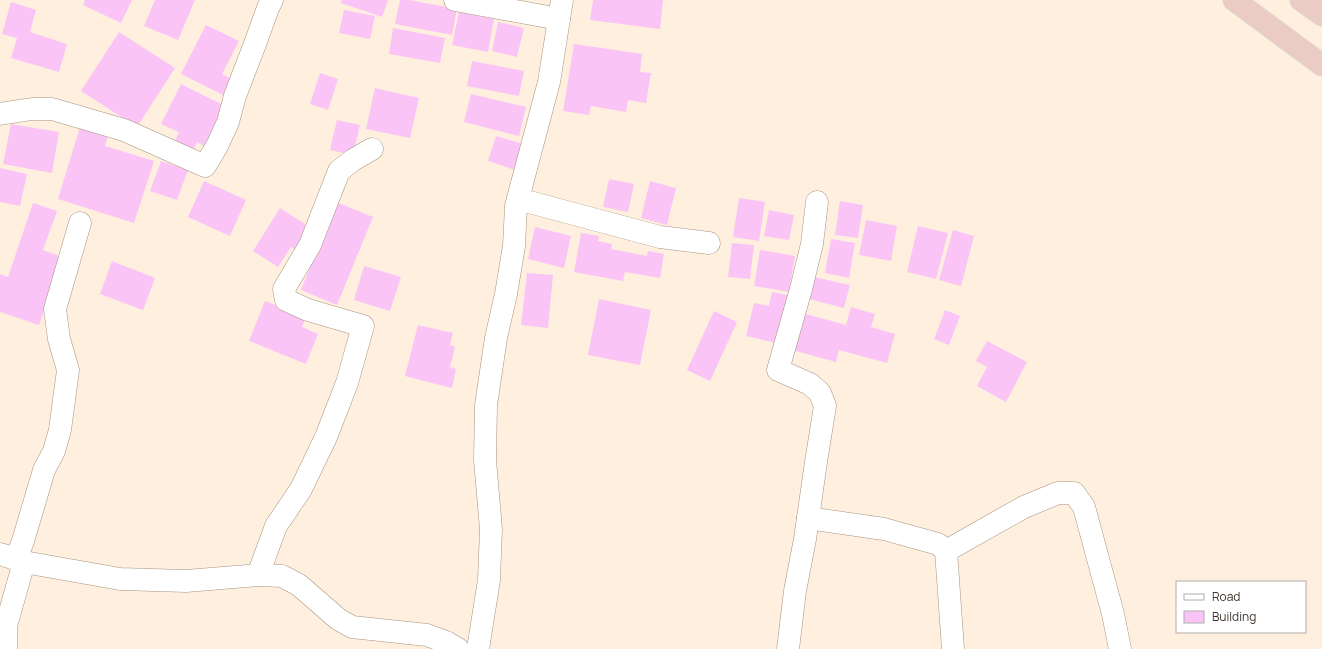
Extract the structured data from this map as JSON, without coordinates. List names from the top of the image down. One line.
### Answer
{"legend":["Road","Building"]}
